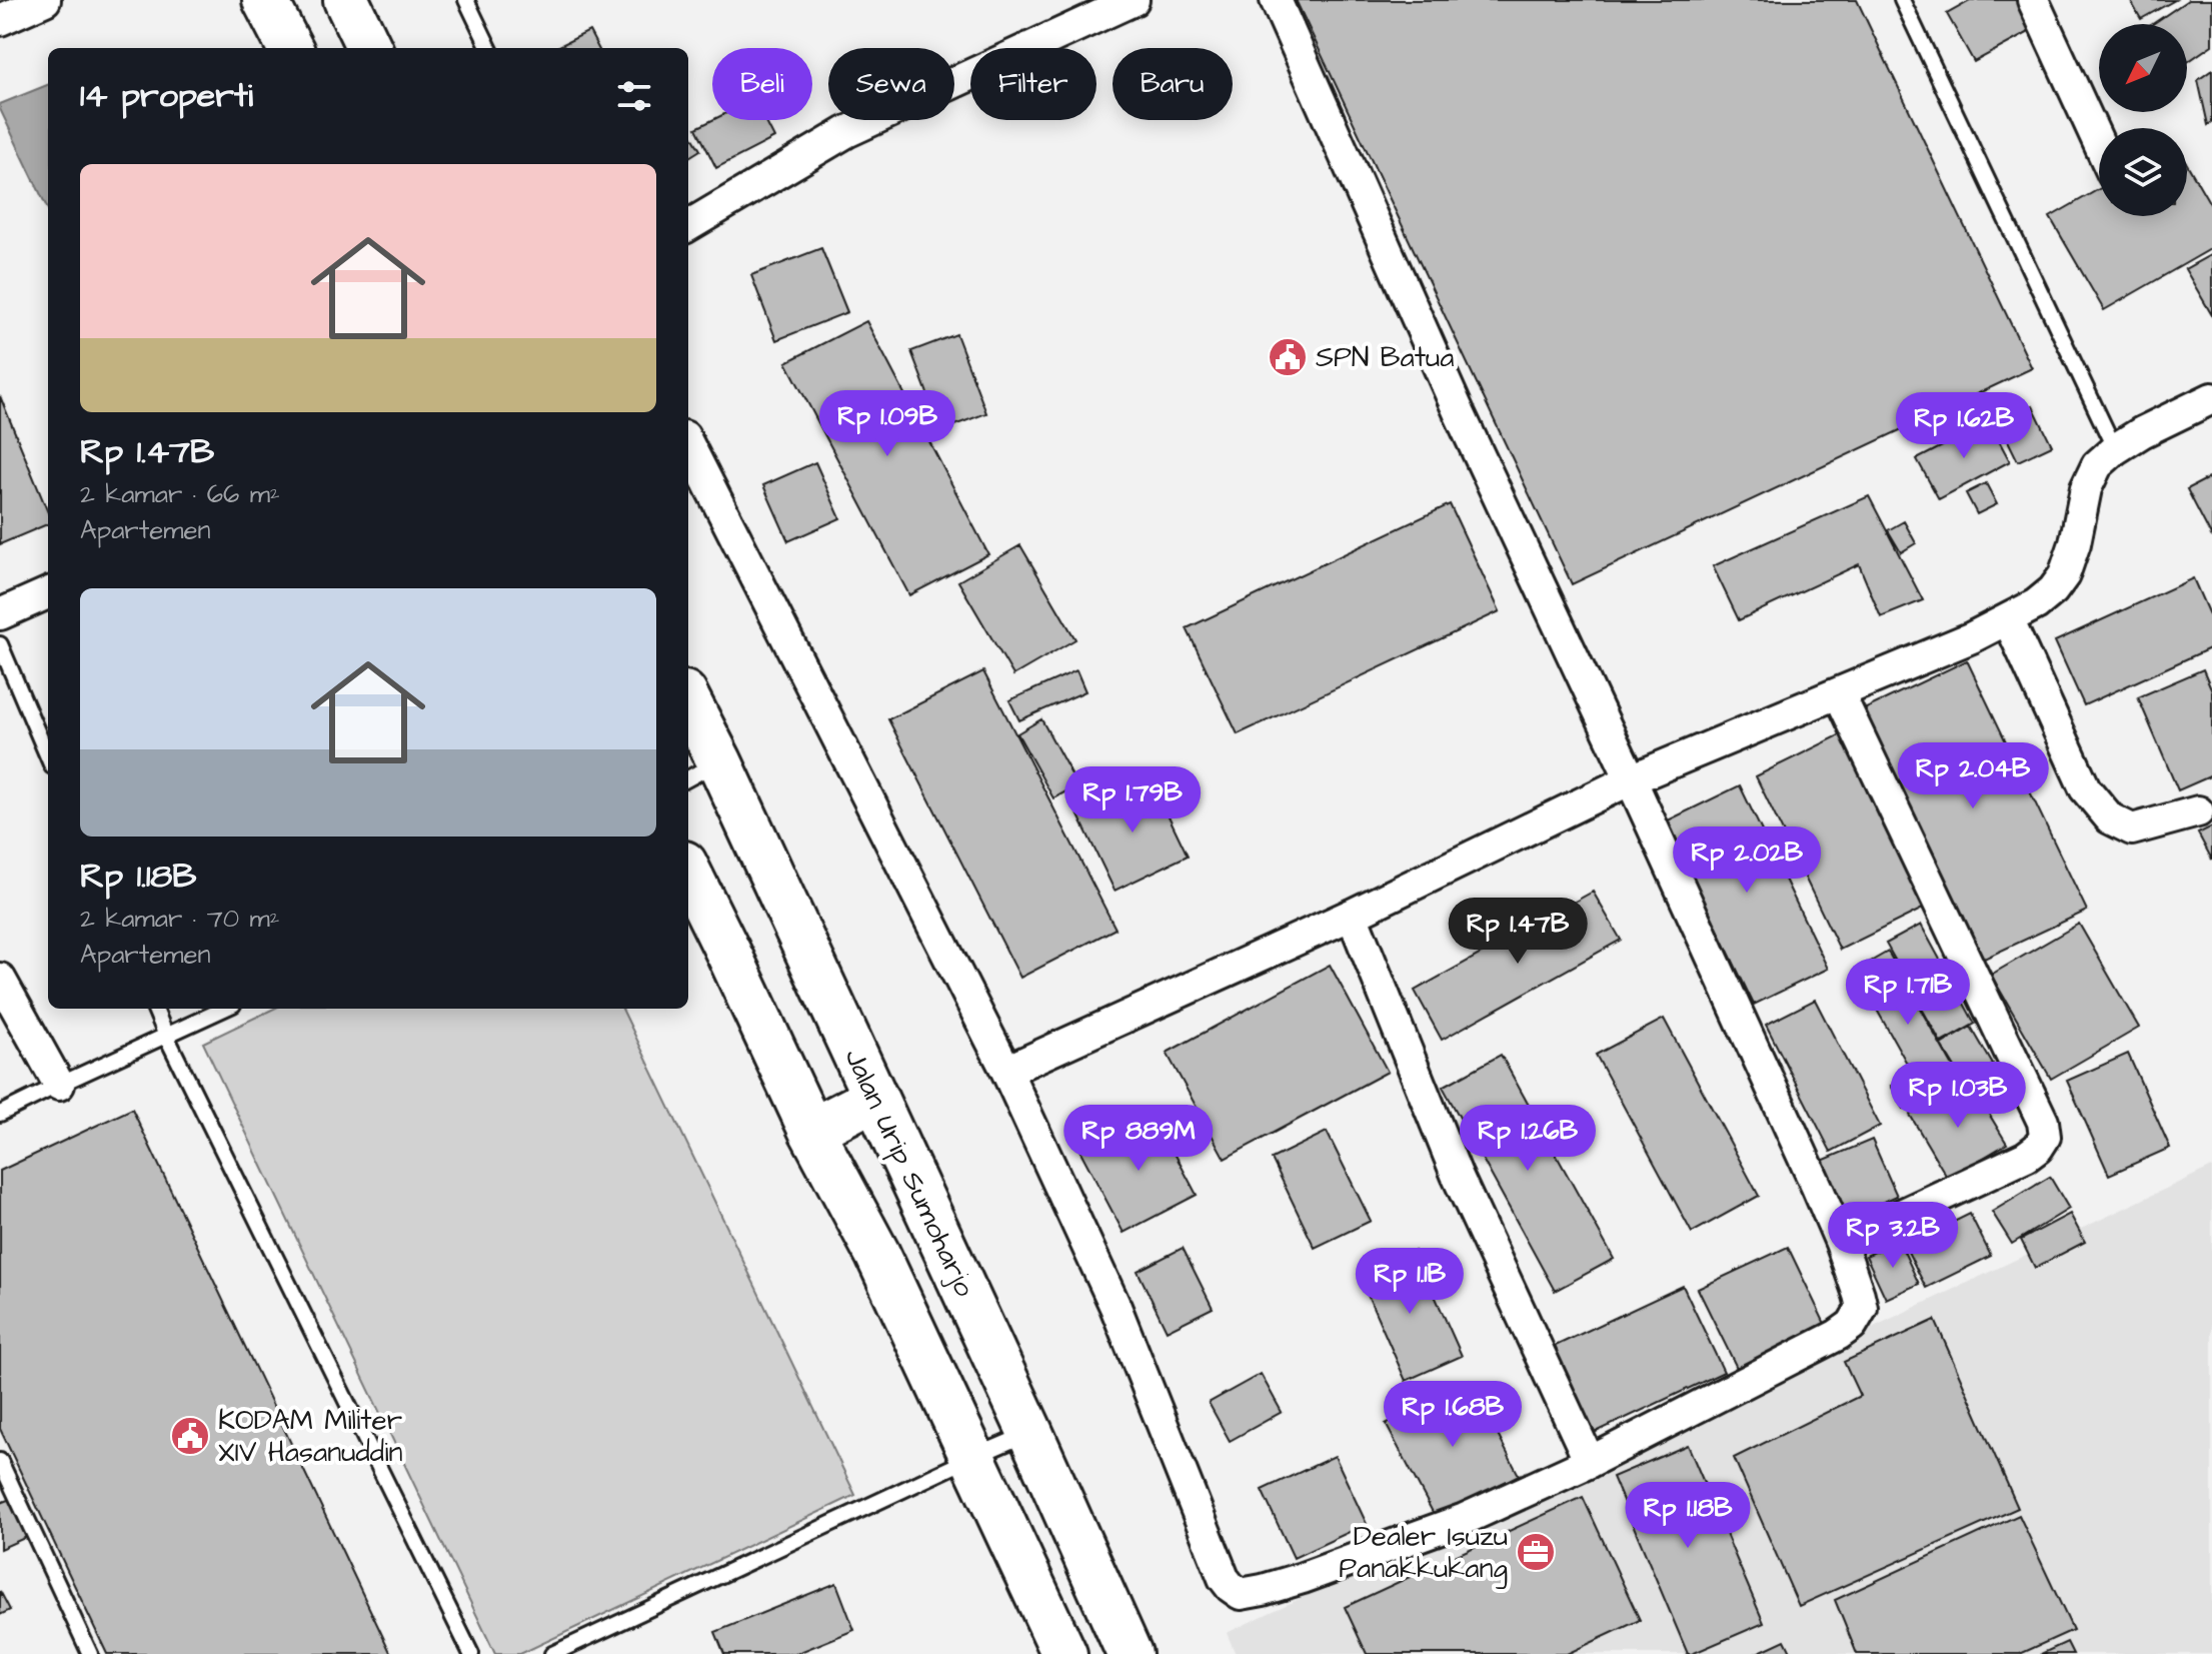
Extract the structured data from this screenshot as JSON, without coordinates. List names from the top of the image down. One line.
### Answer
{"streets":{"highway":["Jalan Urip Sumoharjo"]},"places":{"public building":["SPN Batua","KODAM Militer XIV Hasanuddin"],"office":["Dealer Isuzu Panakkukang"]},"north":"bottom left","page":{"chip":["Beli","Sewa","Filter","Baru"],"heading":"14 properti","list":[{"name":"Rp 1.47B","note":"2 kamar · 66 m² · Apartemen"},{"name":"Rp 1.18B","note":"2 kamar · 70 m² · Apartemen"}],"price":["Rp 1.09B","Rp 1.62B","Rp 2.04B","Rp 1.79B","Rp 2.02B","Rp 1.47B","Rp 1.71B","Rp 1.03B","Rp 889M","Rp 1.26B","Rp 3.2B","Rp 1.1B","Rp 1.68B","Rp 1.18B"]}}
